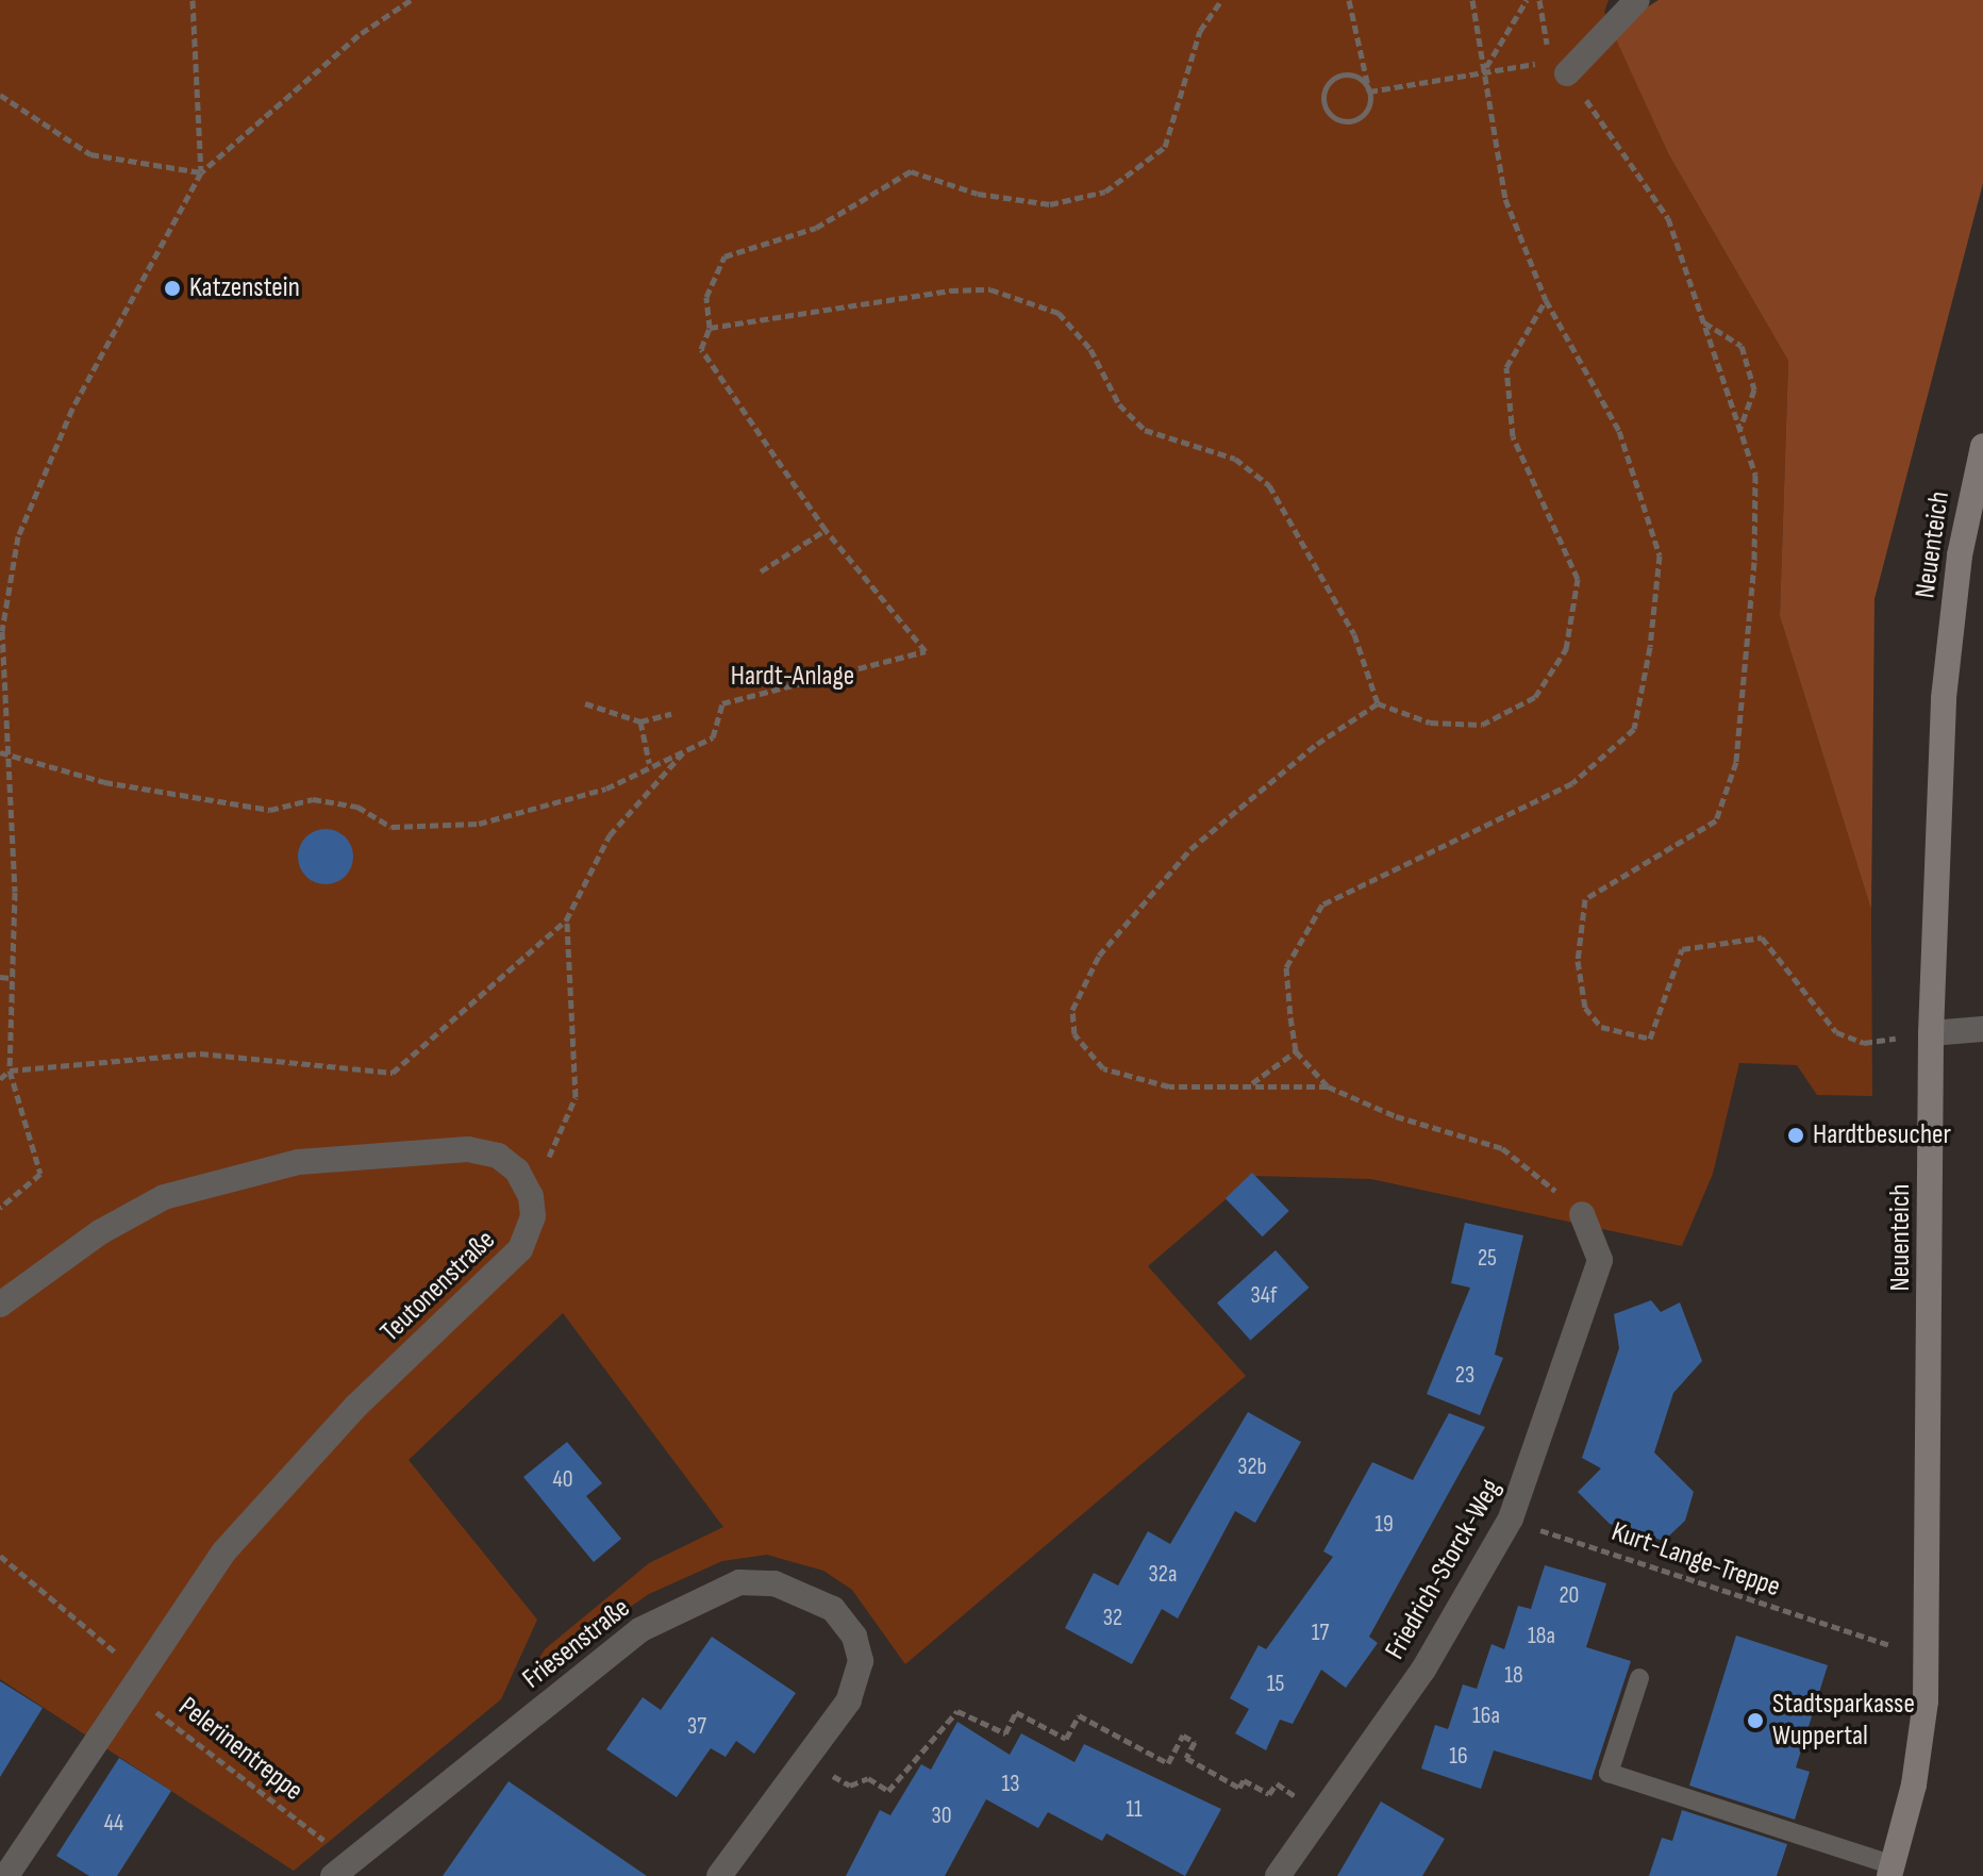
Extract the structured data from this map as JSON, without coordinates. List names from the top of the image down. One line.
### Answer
{"streets":{"street":["Neuenteich","Teutonenstraße","Friedrich-Storck-Weg","Friesenstraße"],"path":["Kurt-Lange-Treppe","Pelerinentreppe"]},"crossings":[["Neuenteich","Kurt-Lange-Treppe"],["Teutonenstraße","Pelerinentreppe"]],"parks":["Hardt-Anlage"],"places":["Katzenstein","Hardtbesucher","Stadtsparkasse Wuppertal"],"house_numbers":["25","34f","23","32b","40","19","32a","20","32","17","18a","18","15","16a","37","16","13","11","30","44"]}
